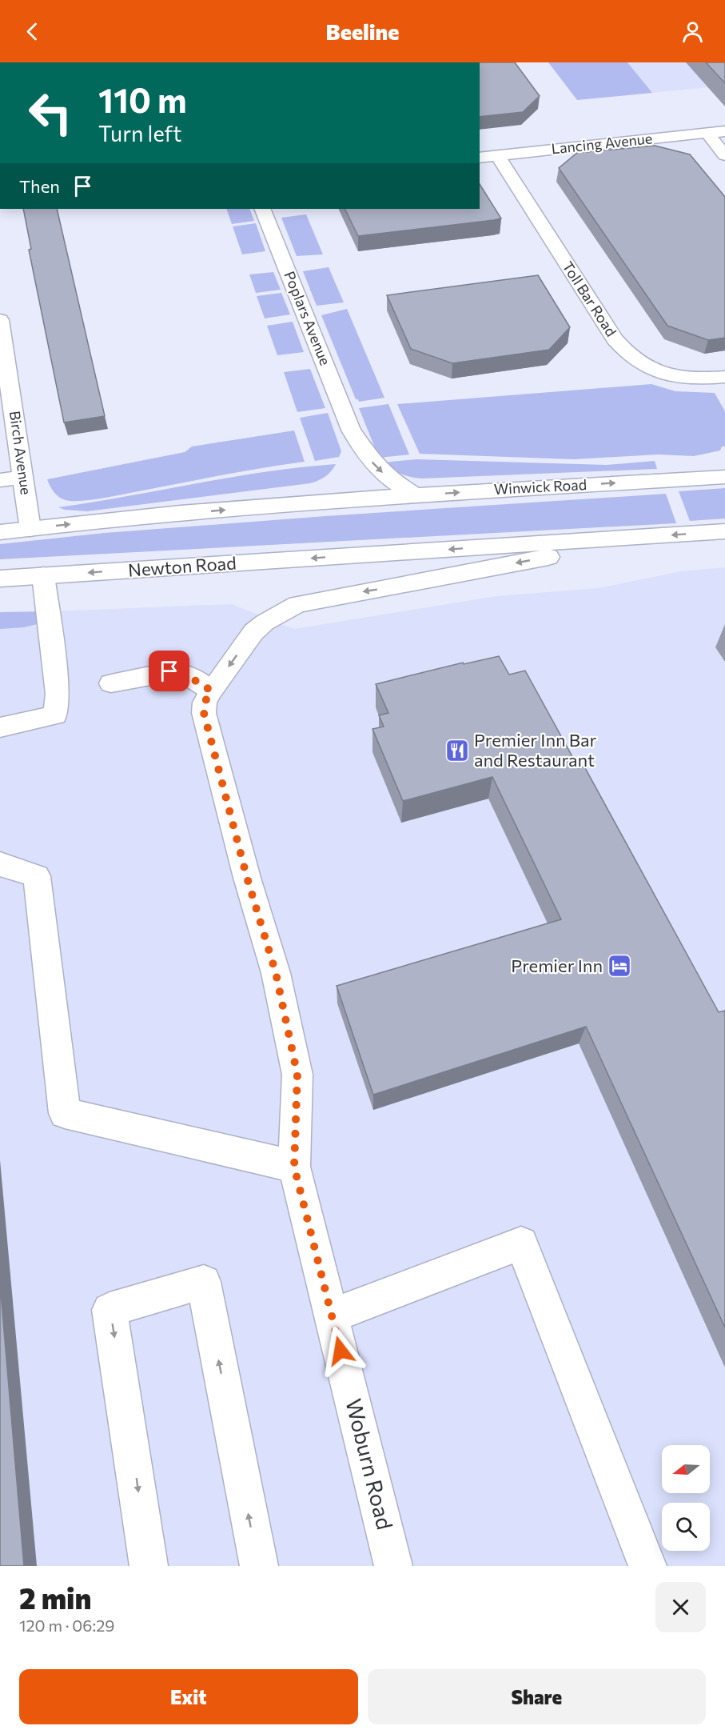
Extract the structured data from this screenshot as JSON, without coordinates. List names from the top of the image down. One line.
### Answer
{"streets":{"main road":["Lancing Avenue","Toll Bar Road","Poplars Avenue","Birch Avenue","Winwick Road","Newton Road","Woburn Road"]},"crossings":[["Lancing Avenue","Toll Bar Road"],["Poplars Avenue","Winwick Road"],["Birch Avenue","Winwick Road"],["Newton Road","Woburn Road"]],"one_way":["Poplars Avenue","Winwick Road","Newton Road"],"places":{"restaurant":["Premier Inn Bar and Restaurant"],"hotel":["Premier Inn"]},"north":"left","page":{"header":"Beeline","turn":["110 m","Turn left"],"then":"Then","heading":["2 min","120 m · 06:29"],"buttons":["Exit","Share"]}}
